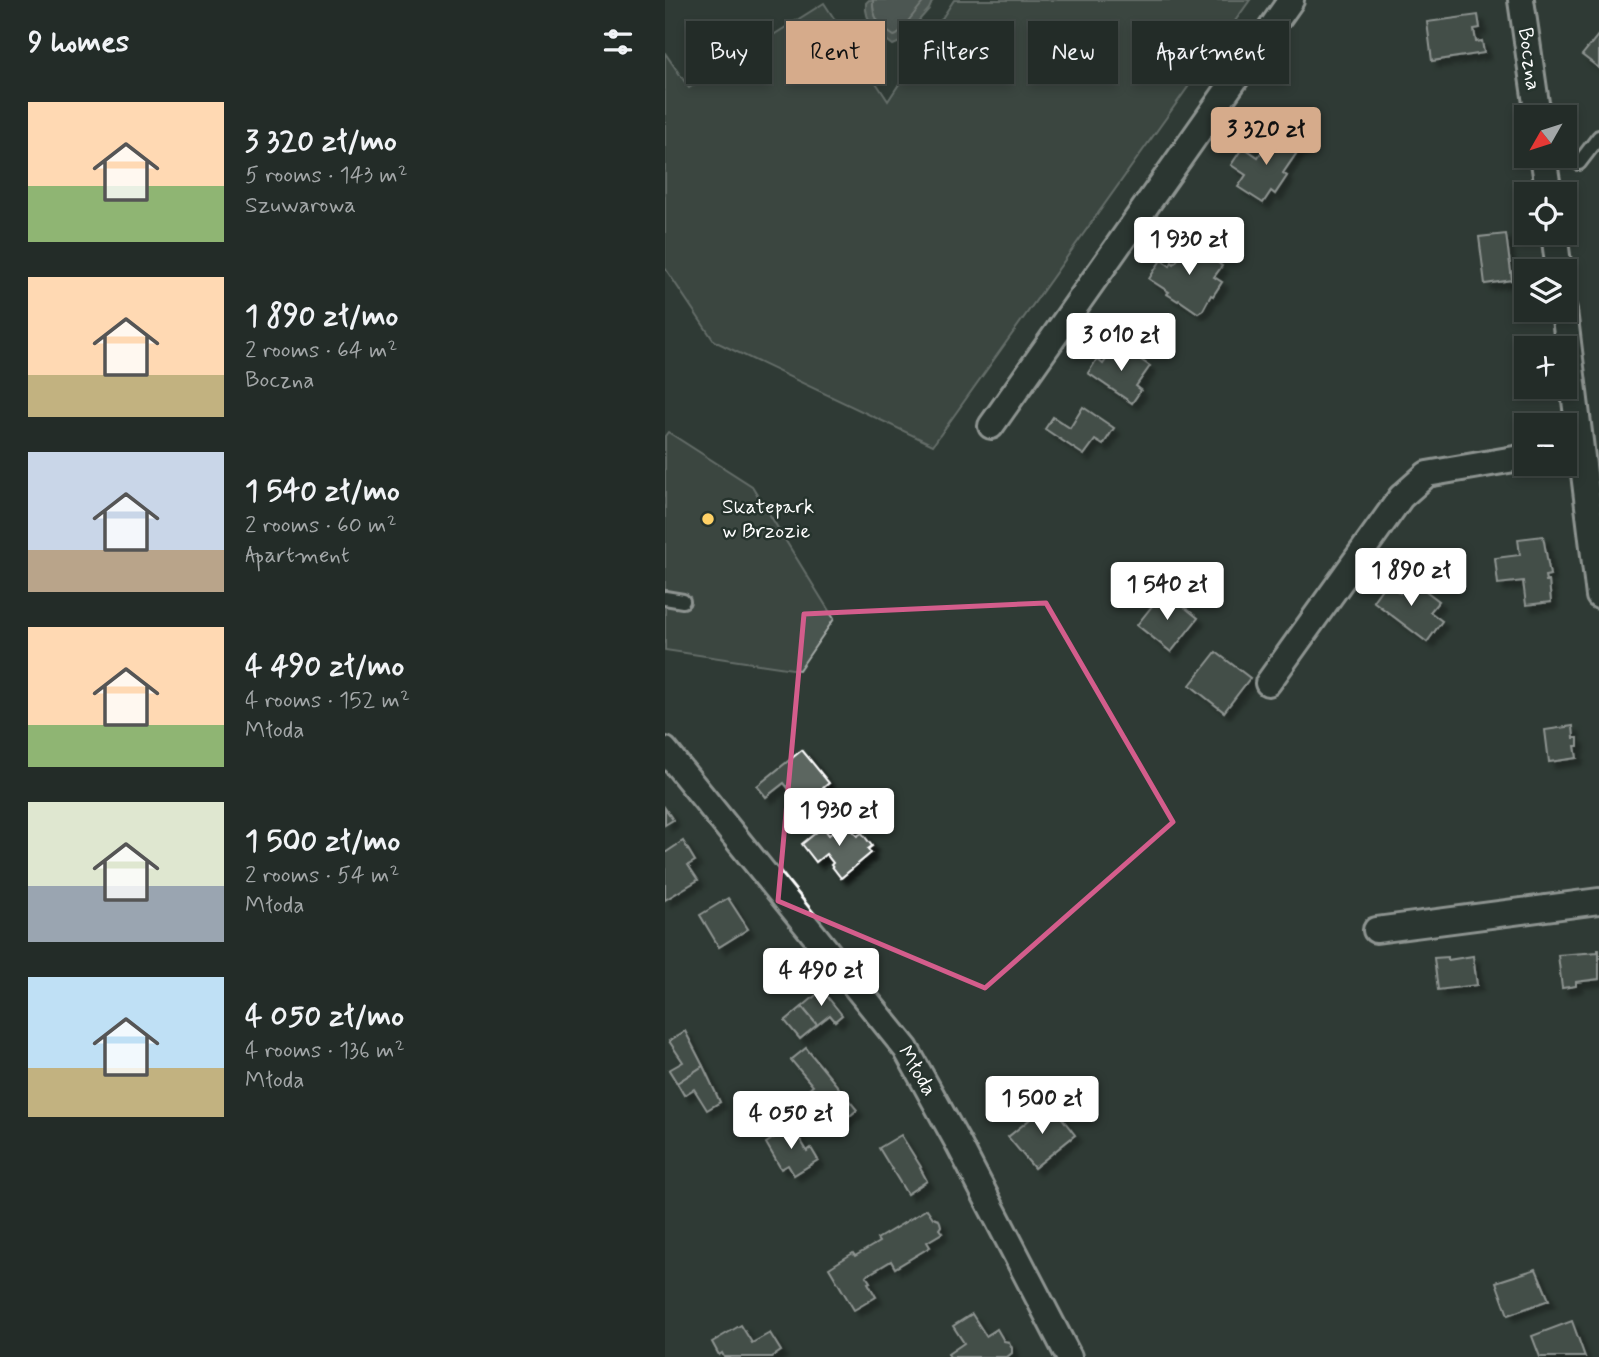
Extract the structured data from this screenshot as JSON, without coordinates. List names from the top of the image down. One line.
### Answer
{"streets":{"street":["Boczna","Młoda"]},"places":["Skatepark w Brzozie"],"north":"bottom left","page":{"heading":"9 homes","chip":["Buy","Rent","Filters","New","Apartment"],"list":[{"name":"3 320 zł/mo","note":"5 rooms · 143 m² · Szuwarowa"},{"name":"1 890 zł/mo","note":"2 rooms · 64 m² · Boczna"},{"name":"1 540 zł/mo","note":"2 rooms · 60 m² · Apartment"},{"name":"4 490 zł/mo","note":"4 rooms · 152 m² · Młoda"},{"name":"1 500 zł/mo","note":"2 rooms · 54 m² · Młoda"},{"name":"4 050 zł/mo","note":"4 rooms · 136 m² · Młoda"}],"map_buttons":["+","−"],"price":["3 320 zł","1 930 zł","3 010 zł","1 890 zł","1 540 zł","1 930 zł","4 490 zł","1 500 zł","4 050 zł"]}}
